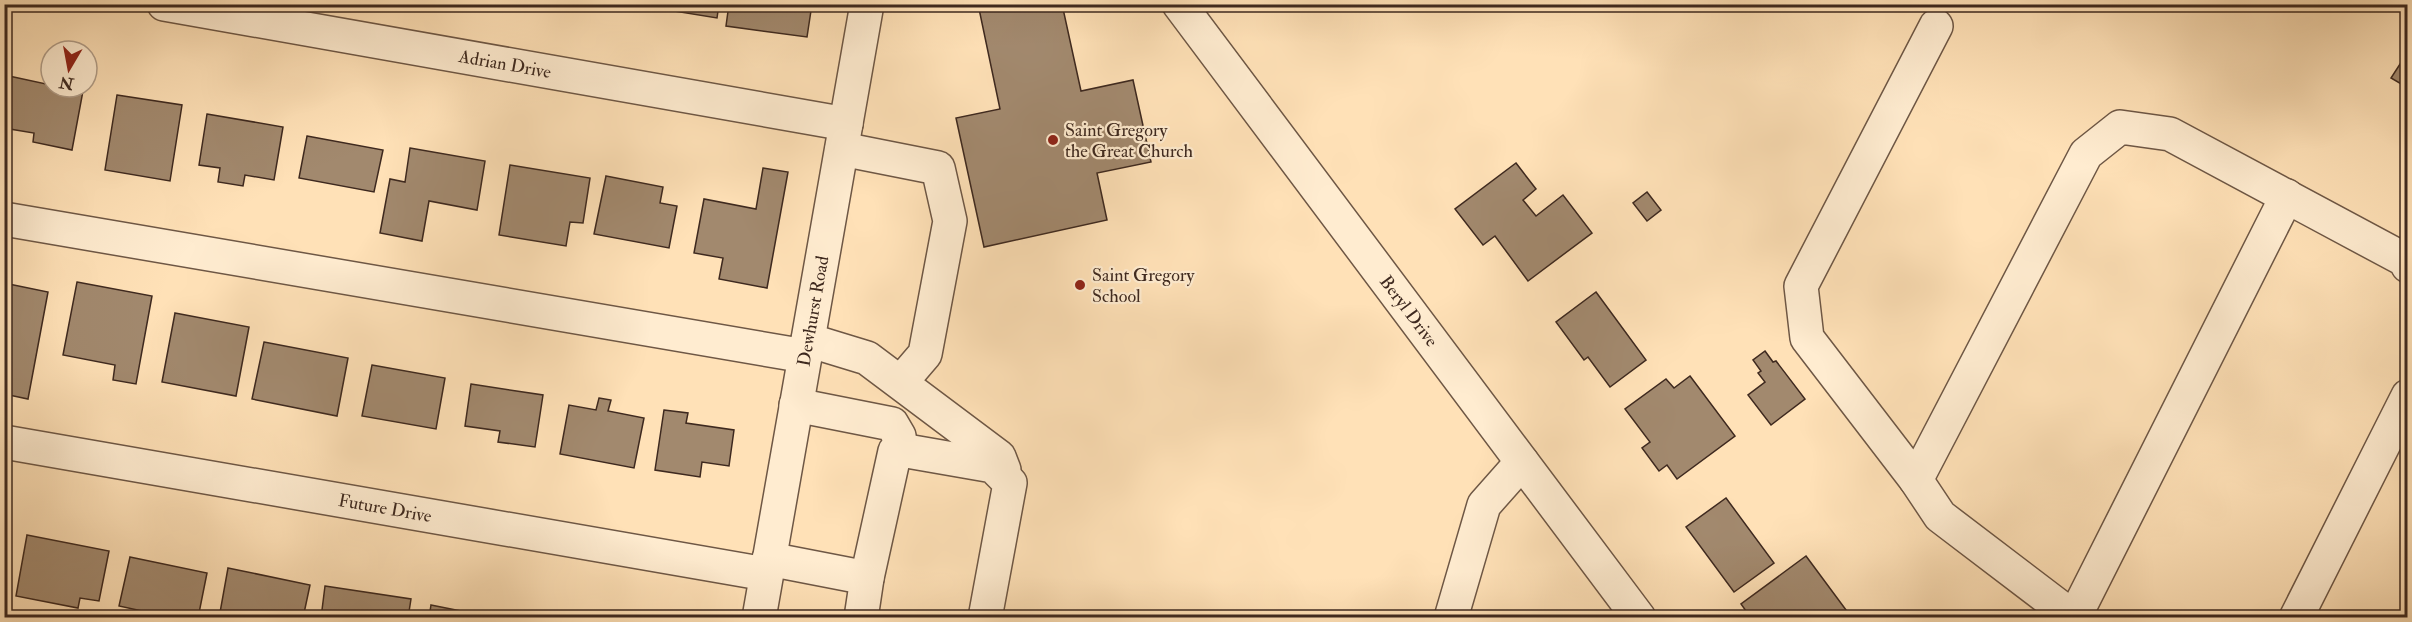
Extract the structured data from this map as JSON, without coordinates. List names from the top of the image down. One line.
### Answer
{"streets":{"street":["Adrian Drive","Dewhurst Road","Beryl Drive","Future Drive"]},"crossings":[["Adrian Drive","Dewhurst Road"],["Dewhurst Road","Future Drive"]],"places":["Saint Gregory the Great Church","Saint Gregory School"],"north":"bottom"}
